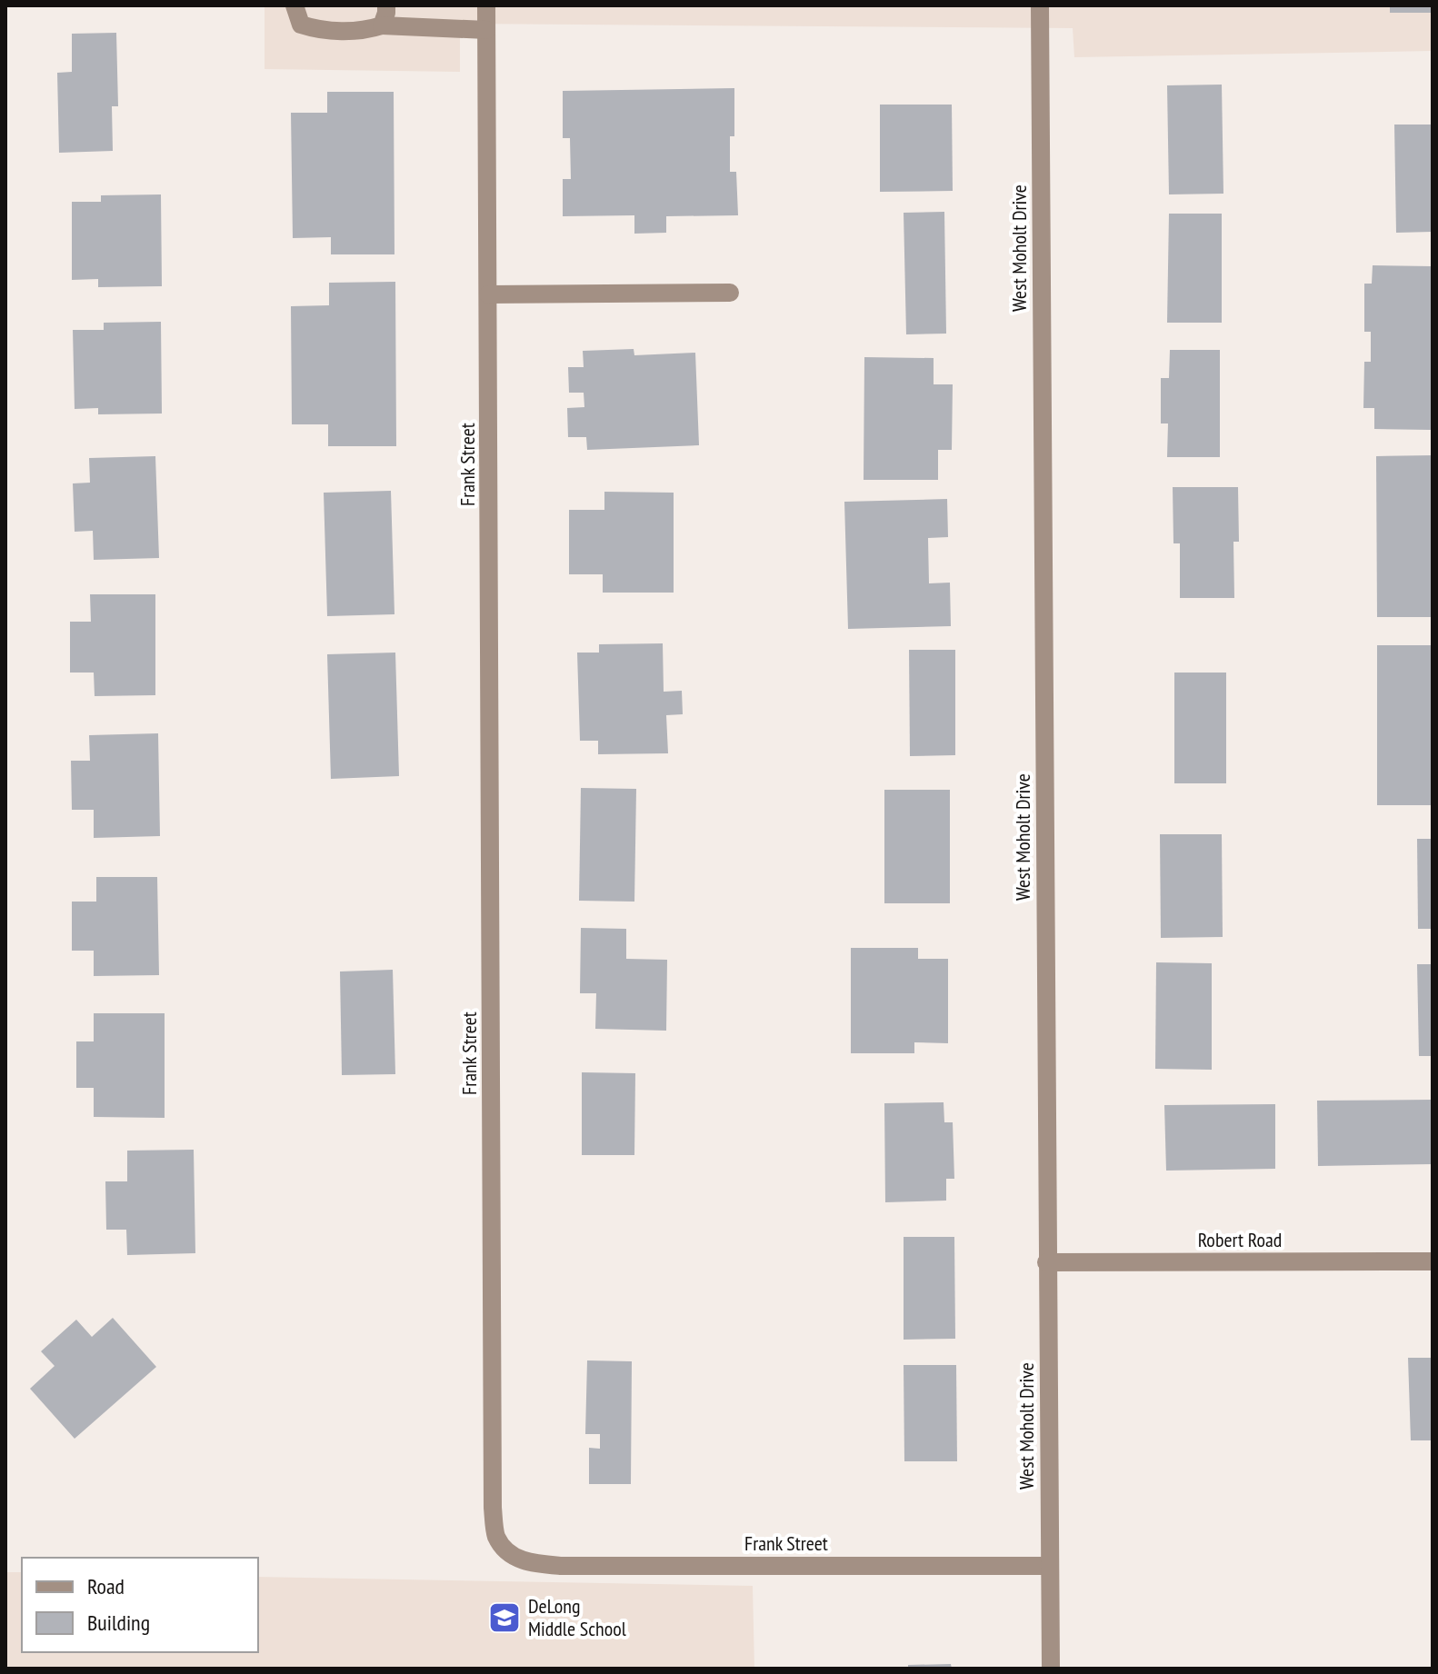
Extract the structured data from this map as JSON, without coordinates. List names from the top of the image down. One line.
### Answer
{"streets":{"street":["West Moholt Drive","Frank Street","Robert Road"]},"crossings":[["West Moholt Drive","Frank Street"],["West Moholt Drive","Robert Road"]],"places":{"school or university":["DeLong Middle School"]},"legend":["Road","Building"]}
